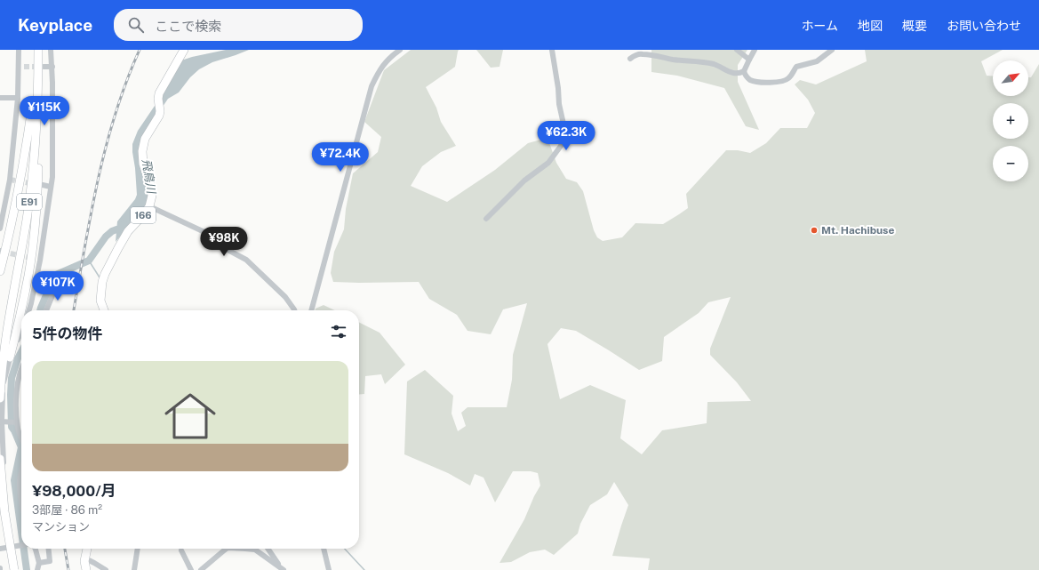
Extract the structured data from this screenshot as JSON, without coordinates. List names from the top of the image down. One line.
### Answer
{"streets":{"highway":["E91","166"]},"water":["飛鳥川"],"places":["Mt. Hachibuse"],"north":"top right","page":{"header":"Keyplace","search":"ここで検索","nav":["ホーム","地図","概要","お問い合わせ"],"map_buttons":["+","−"],"price":["¥115K","¥62.3K","¥72.4K","¥98K","¥107K"],"heading":"5件の物件","list":[{"name":"¥98,000/月","note":"3部屋 · 86 m² · マンション"}]}}
